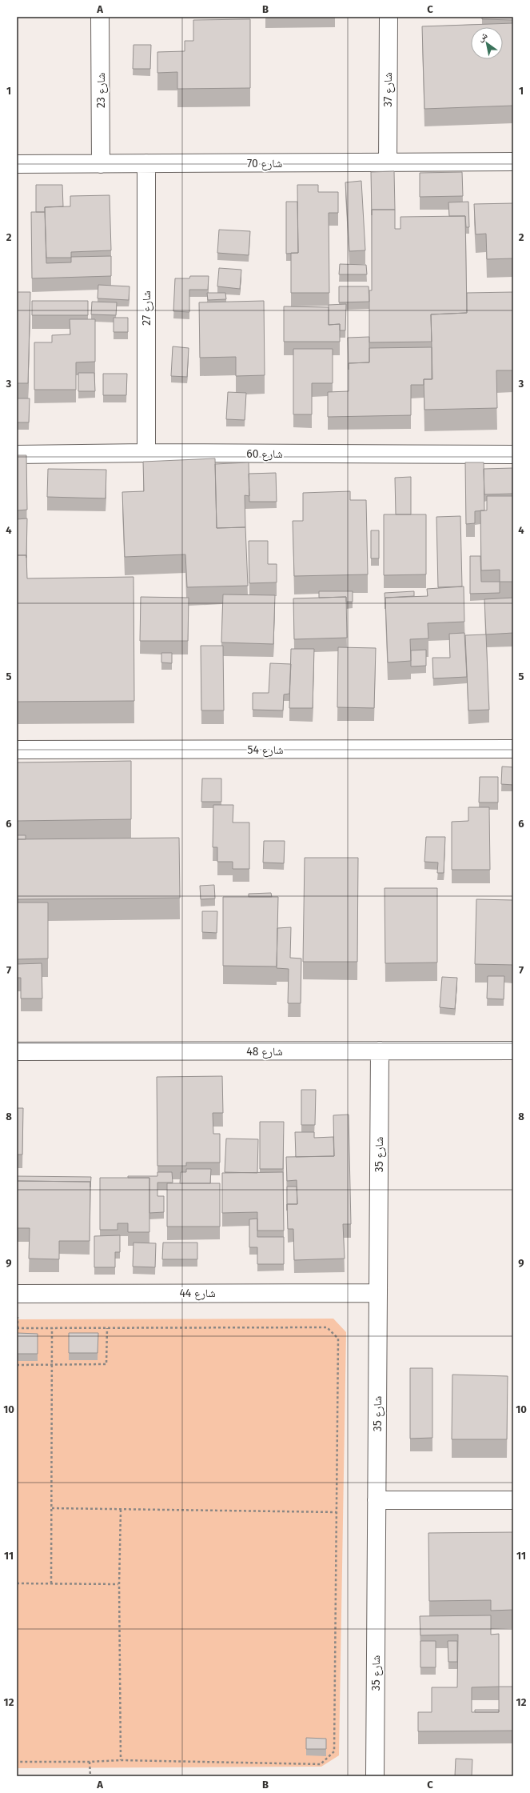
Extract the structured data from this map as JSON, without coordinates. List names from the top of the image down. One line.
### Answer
{"streets":{"street":["شارع 37","شارع 23","شارع 70","شارع 27","شارع 60","شارع 54","شارع 48","شارع 35","شارع 44"]},"crossings":[["شارع 37","شارع 70"],["شارع 23","شارع 70"],["شارع 70","شارع 27"],["شارع 27","شارع 60"],["شارع 48","شارع 35"],["شارع 35","شارع 44"]],"north":"top left","grid":{"columns":["A","B","C"],"rows":["1","2","3","4","5","6","7","8","9","10","11","12"]}}
